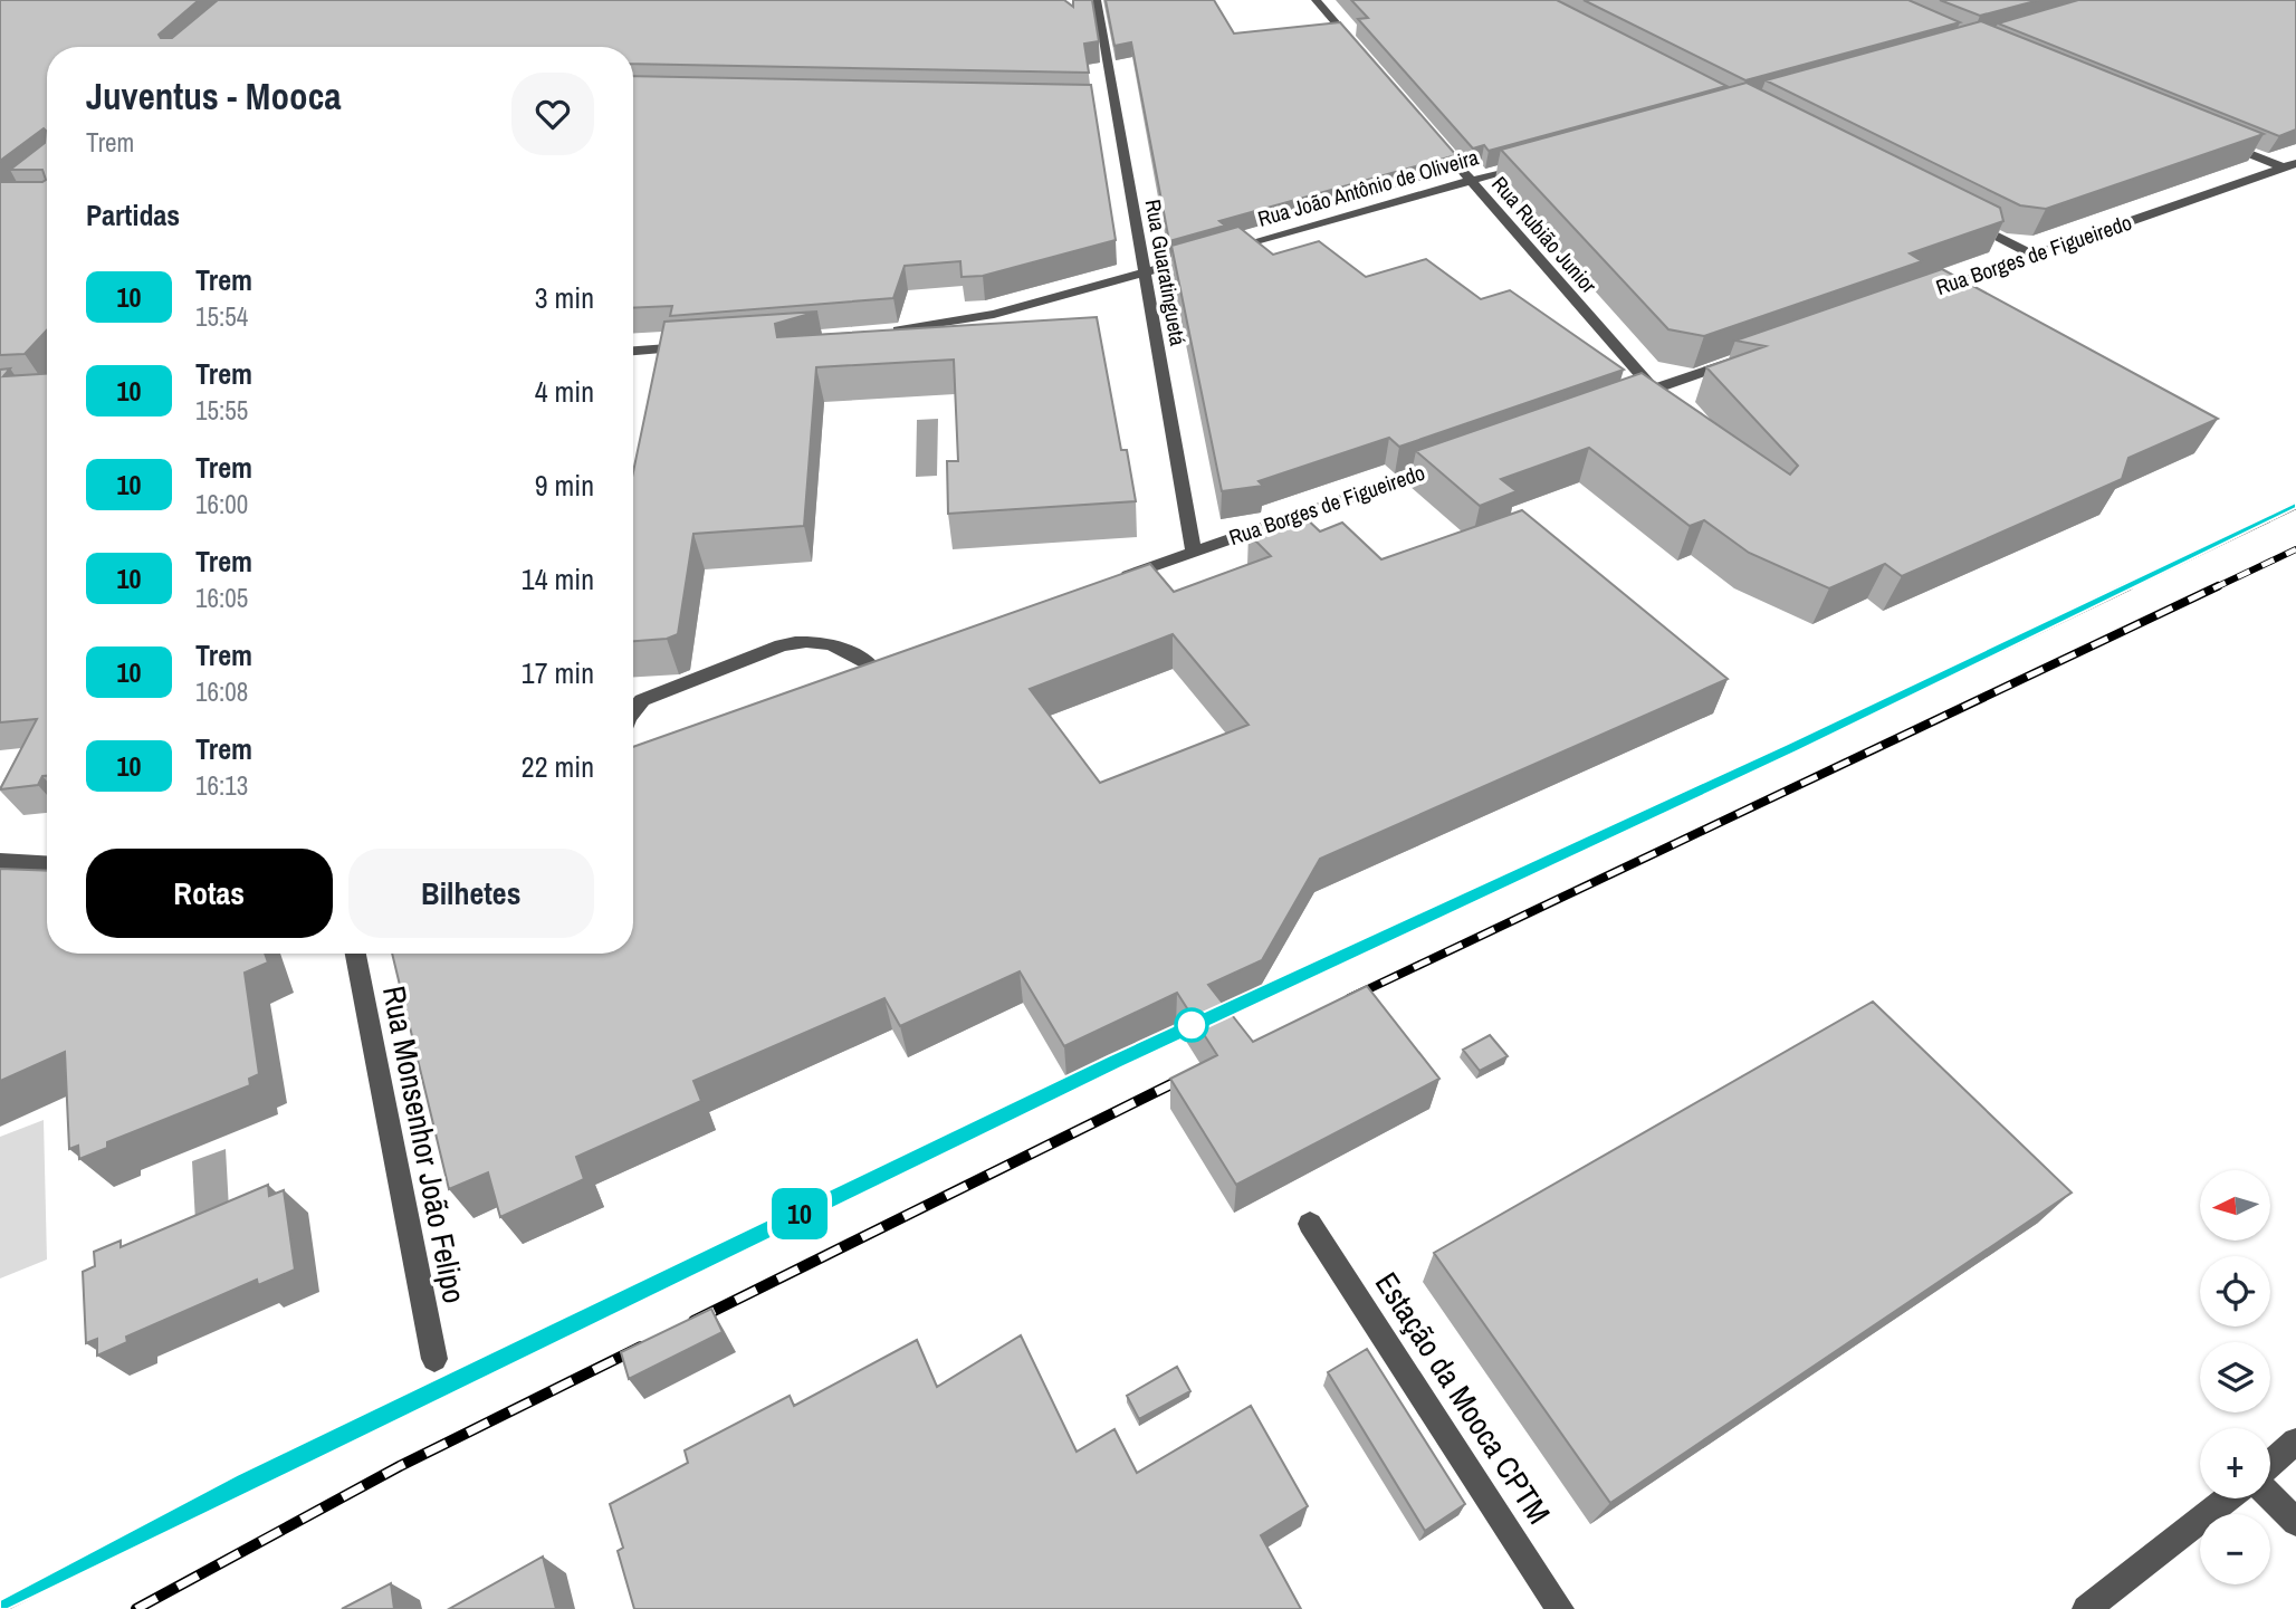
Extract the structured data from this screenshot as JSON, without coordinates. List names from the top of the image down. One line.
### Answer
{"streets":{"street":["Rua João Antônio de Oliveira","Rua Rubião Junior","Rua Borges de Figueiredo","Rua Guaratinguetá","Rua Monsenhor João Felipo","Estação da Mooca CPTM"]},"crossings":[["Rua João Antônio de Oliveira","Rua Rubião Junior"],["Rua João Antônio de Oliveira","Rua Guaratinguetá"],["Rua Borges de Figueiredo","Rua Guaratinguetá"]],"north":"left","page":{"on_map":"10","heading":[["Juventus - Mooca","Trem"],"Partidas"],"list":[{"mark":"10","name":"Trem","note":"15:54","value":"3 min"},{"mark":"10","name":"Trem","note":"15:55","value":"4 min"},{"mark":"10","name":"Trem","note":"16:00","value":"9 min"},{"mark":"10","name":"Trem","note":"16:05","value":"14 min"},{"mark":"10","name":"Trem","note":"16:08","value":"17 min"},{"mark":"10","name":"Trem","note":"16:13","value":"22 min"}],"buttons":["Rotas","Bilhetes"],"map_buttons":["+","−"]}}
